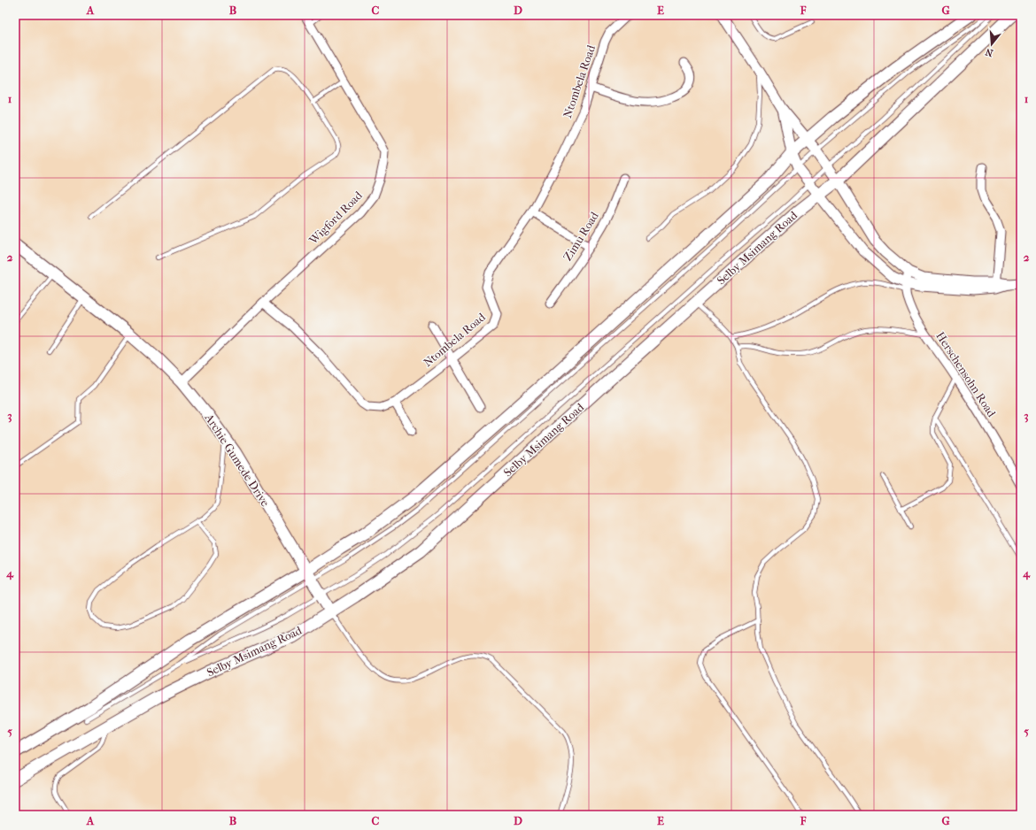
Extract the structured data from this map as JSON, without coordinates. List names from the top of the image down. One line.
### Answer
{"streets":{"main road":["Selby Msimang Road","Archie Gumede Drive"],"street":["Ntombela Road","Wigford Road","Zimu Road","Herschensohn Road"]},"crossings":[["Ntombela Road","Wigford Road"],["Wigford Road","Archie Gumede Drive"],["Selby Msimang Road","Archie Gumede Drive"]],"north":"bottom","grid":{"columns":["A","B","C","D","E","F","G"],"rows":["1","2","3","4","5"]}}
